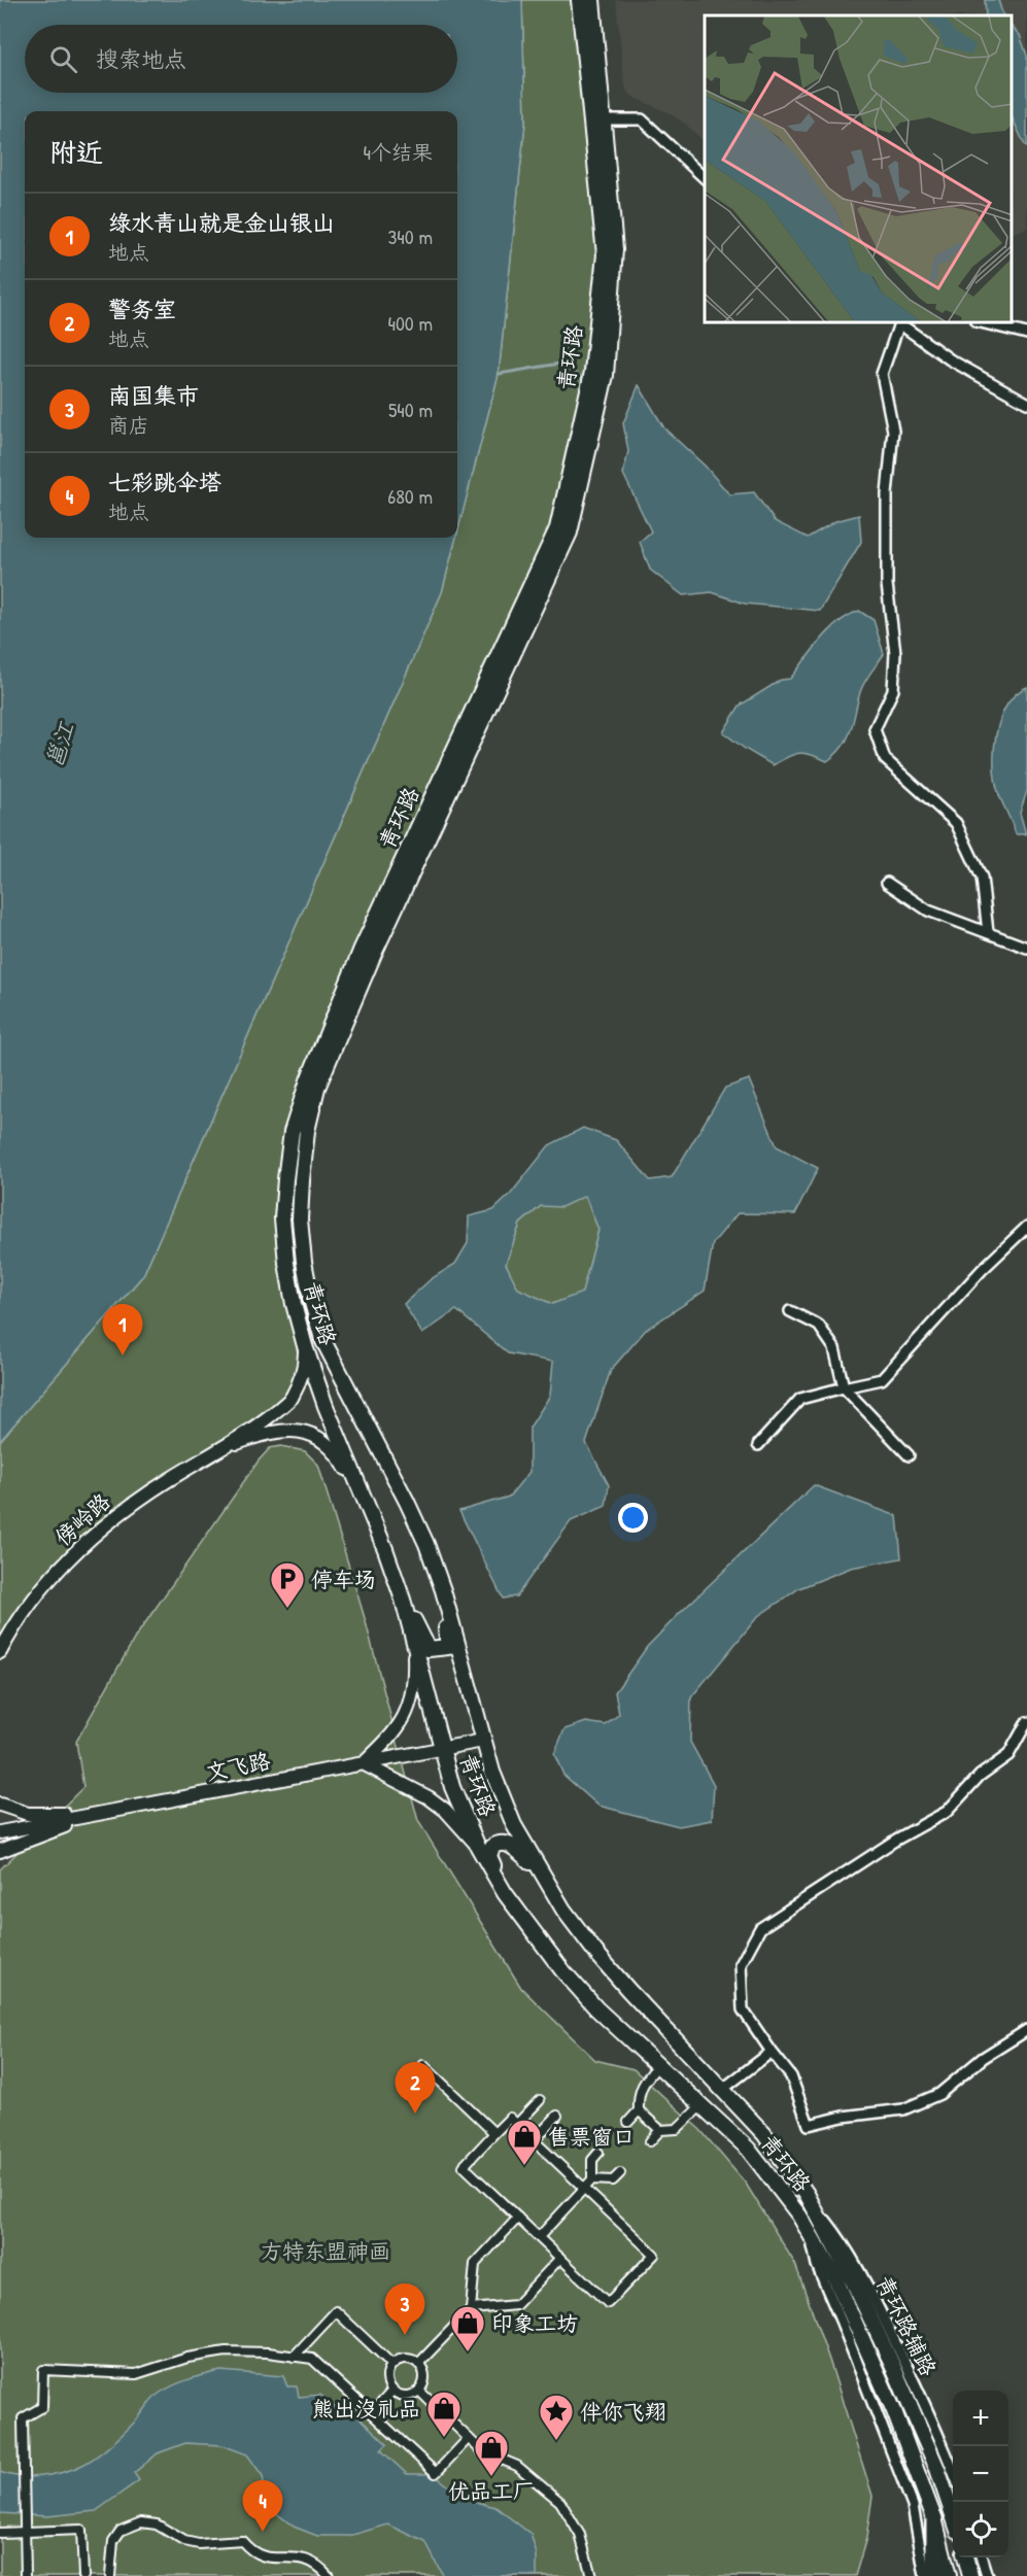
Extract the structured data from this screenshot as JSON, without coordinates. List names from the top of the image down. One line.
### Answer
{"streets":{"main road":["青环路"],"street":["傍岭路","文飞路","青环路辅路"]},"crossings":[["青环路","文飞路"],["青环路","青环路辅路"]],"water":["邕江"],"parks":["方特东盟神画"],"places":{"parking":["停车场"],"shop":["售票窗口","印象工坊","熊出没礼品","优品工厂"],"place":["伴你飞翔"]},"page":{"search":"搜索地点","heading":["附近","4个结果"],"list":[{"mark":"1","name":"绿水青山就是金山银山","note":"地点","value":"340 m"},{"mark":"2","name":"警务室","note":"地点","value":"400 m"},{"mark":"3","name":"南国集市","note":"商店","value":"540 m"},{"mark":"4","name":"七彩跳伞塔","note":"地点","value":"680 m"}],"pins":["1","2","3","4"],"map_buttons":["+","−"]}}
